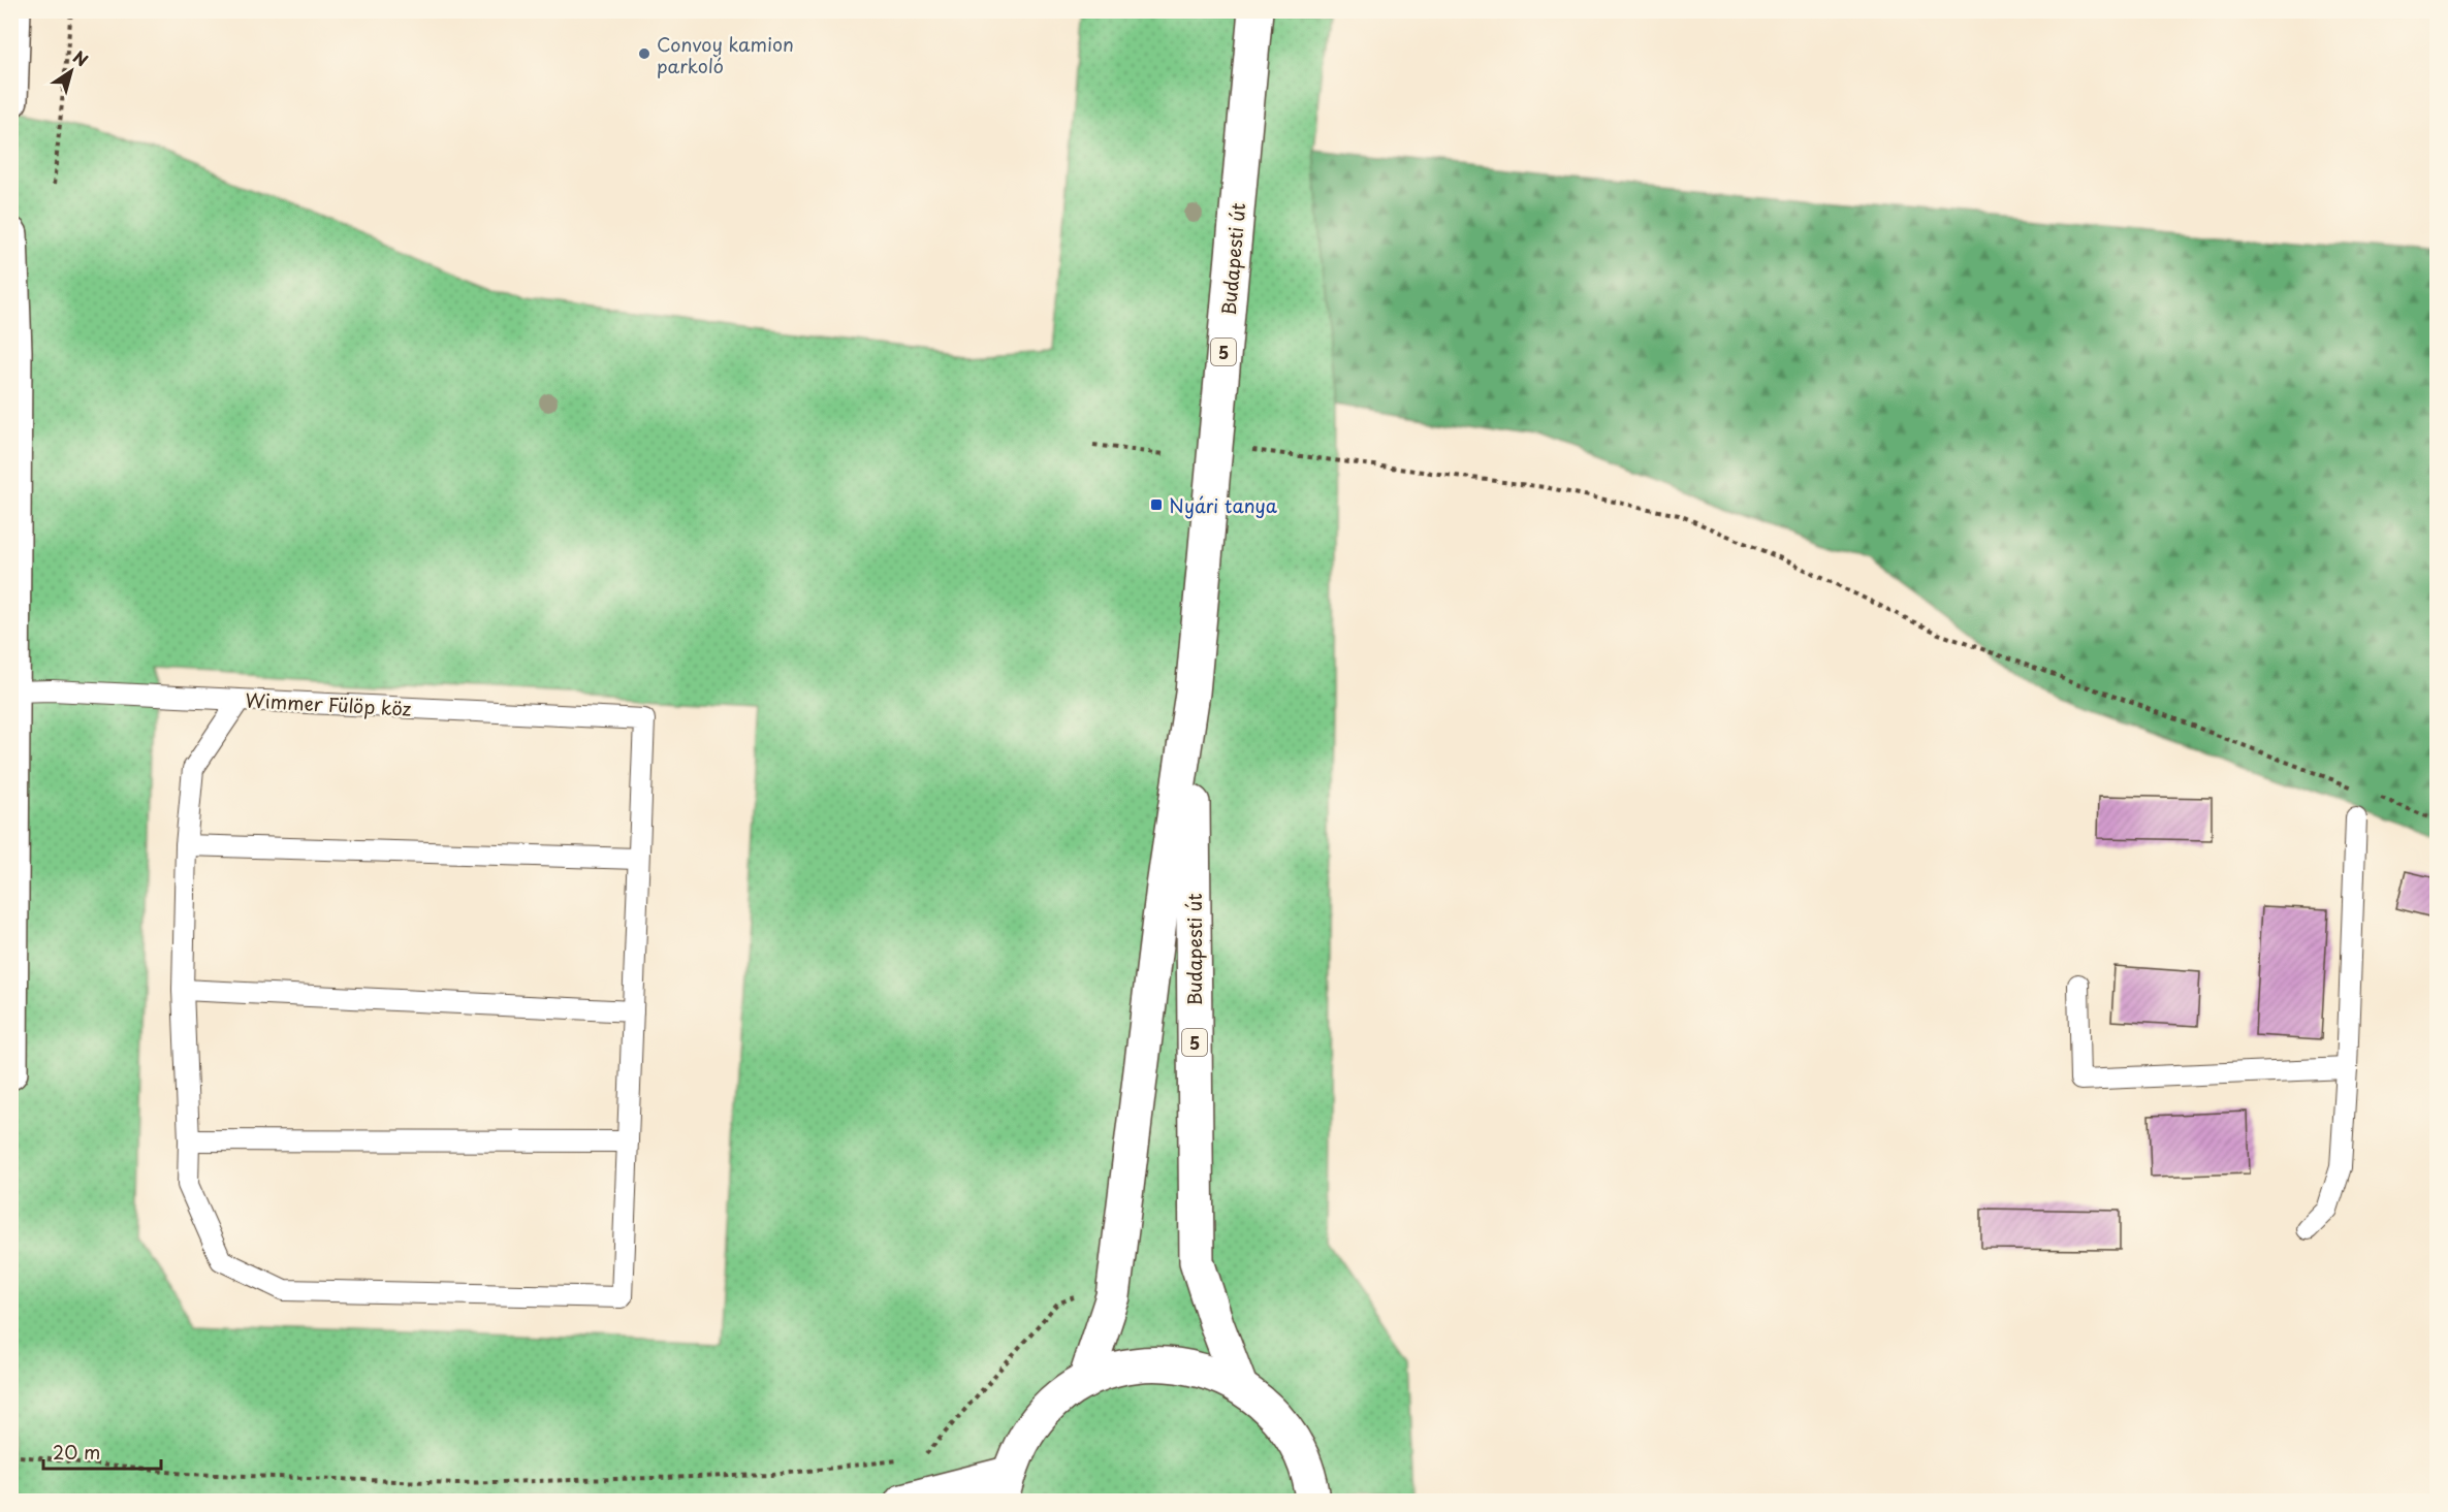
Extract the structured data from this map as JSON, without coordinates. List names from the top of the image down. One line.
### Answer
{"streets":{"main road":["Budapesti út","5"],"lane":["Wimmer Fülöp köz"]},"places":{"other":["Convoy kamion parkoló"],"transit":["Nyári tanya"]},"scale_bar":"20 m","north":"top right"}
